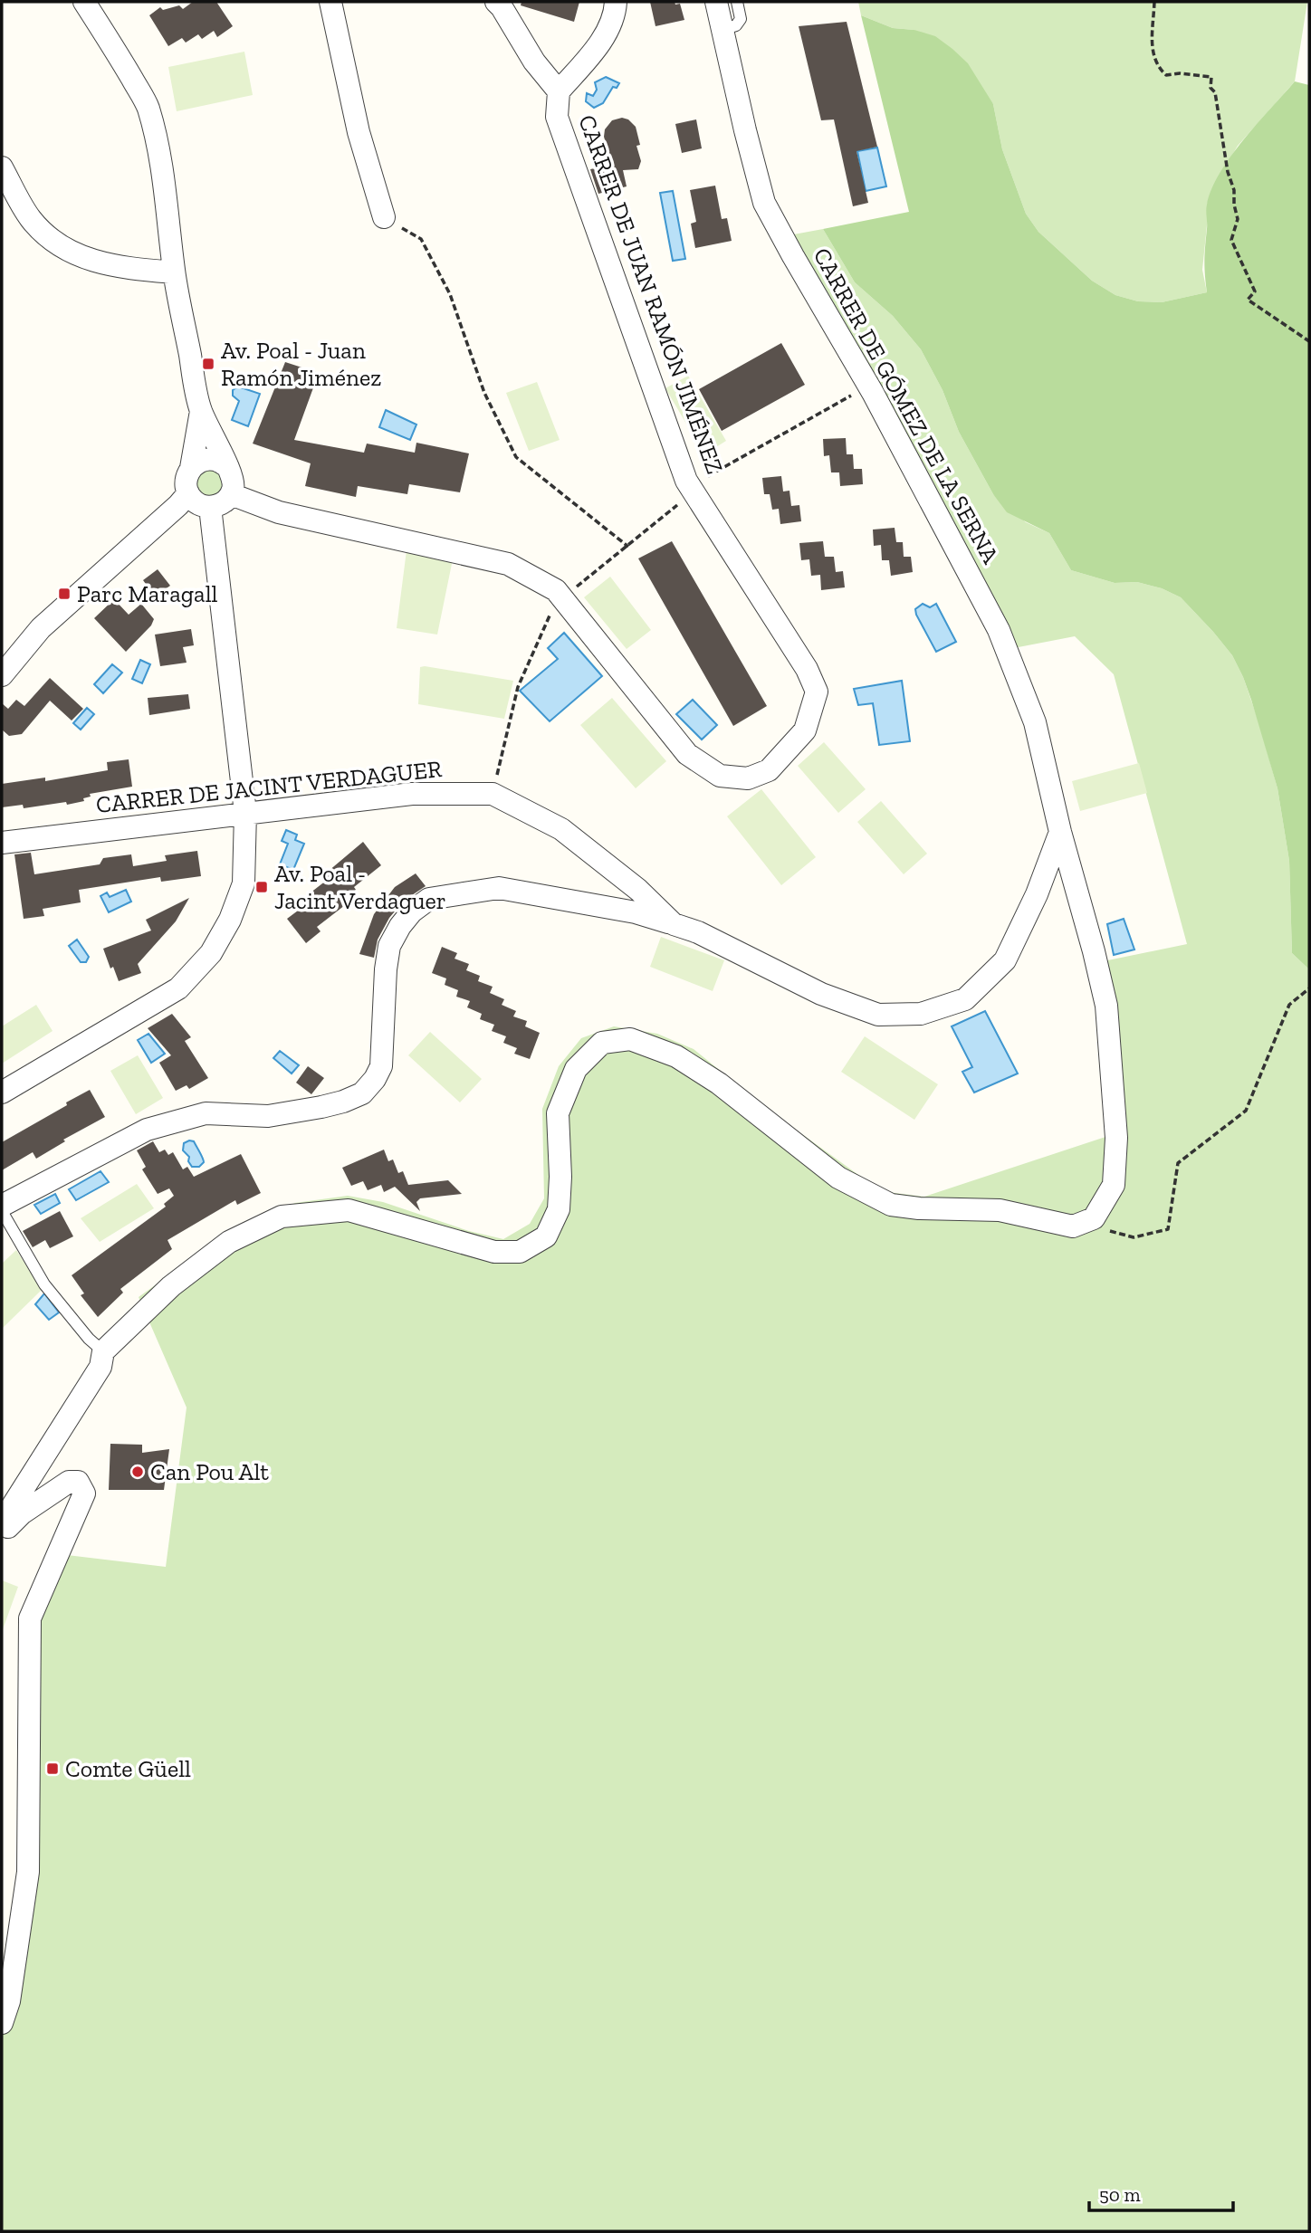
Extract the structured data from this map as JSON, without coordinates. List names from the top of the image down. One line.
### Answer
{"streets":{"street":["CARRER DE JUAN RAMÓN JIMÉNEZ","CARRER DE GÓMEZ DE LA SERNA","CARRER DE JACINT VERDAGUER"]},"crossings":[["CARRER DE GÓMEZ DE LA SERNA","CARRER DE JACINT VERDAGUER"]],"places":{"transit":["Av. Poal - Juan Ramón Jiménez","Parc Maragall","Av. Poal - Jacint Verdaguer","Comte Güell"],"other":["Can Pou Alt"]},"scale_bar":"50 m"}
